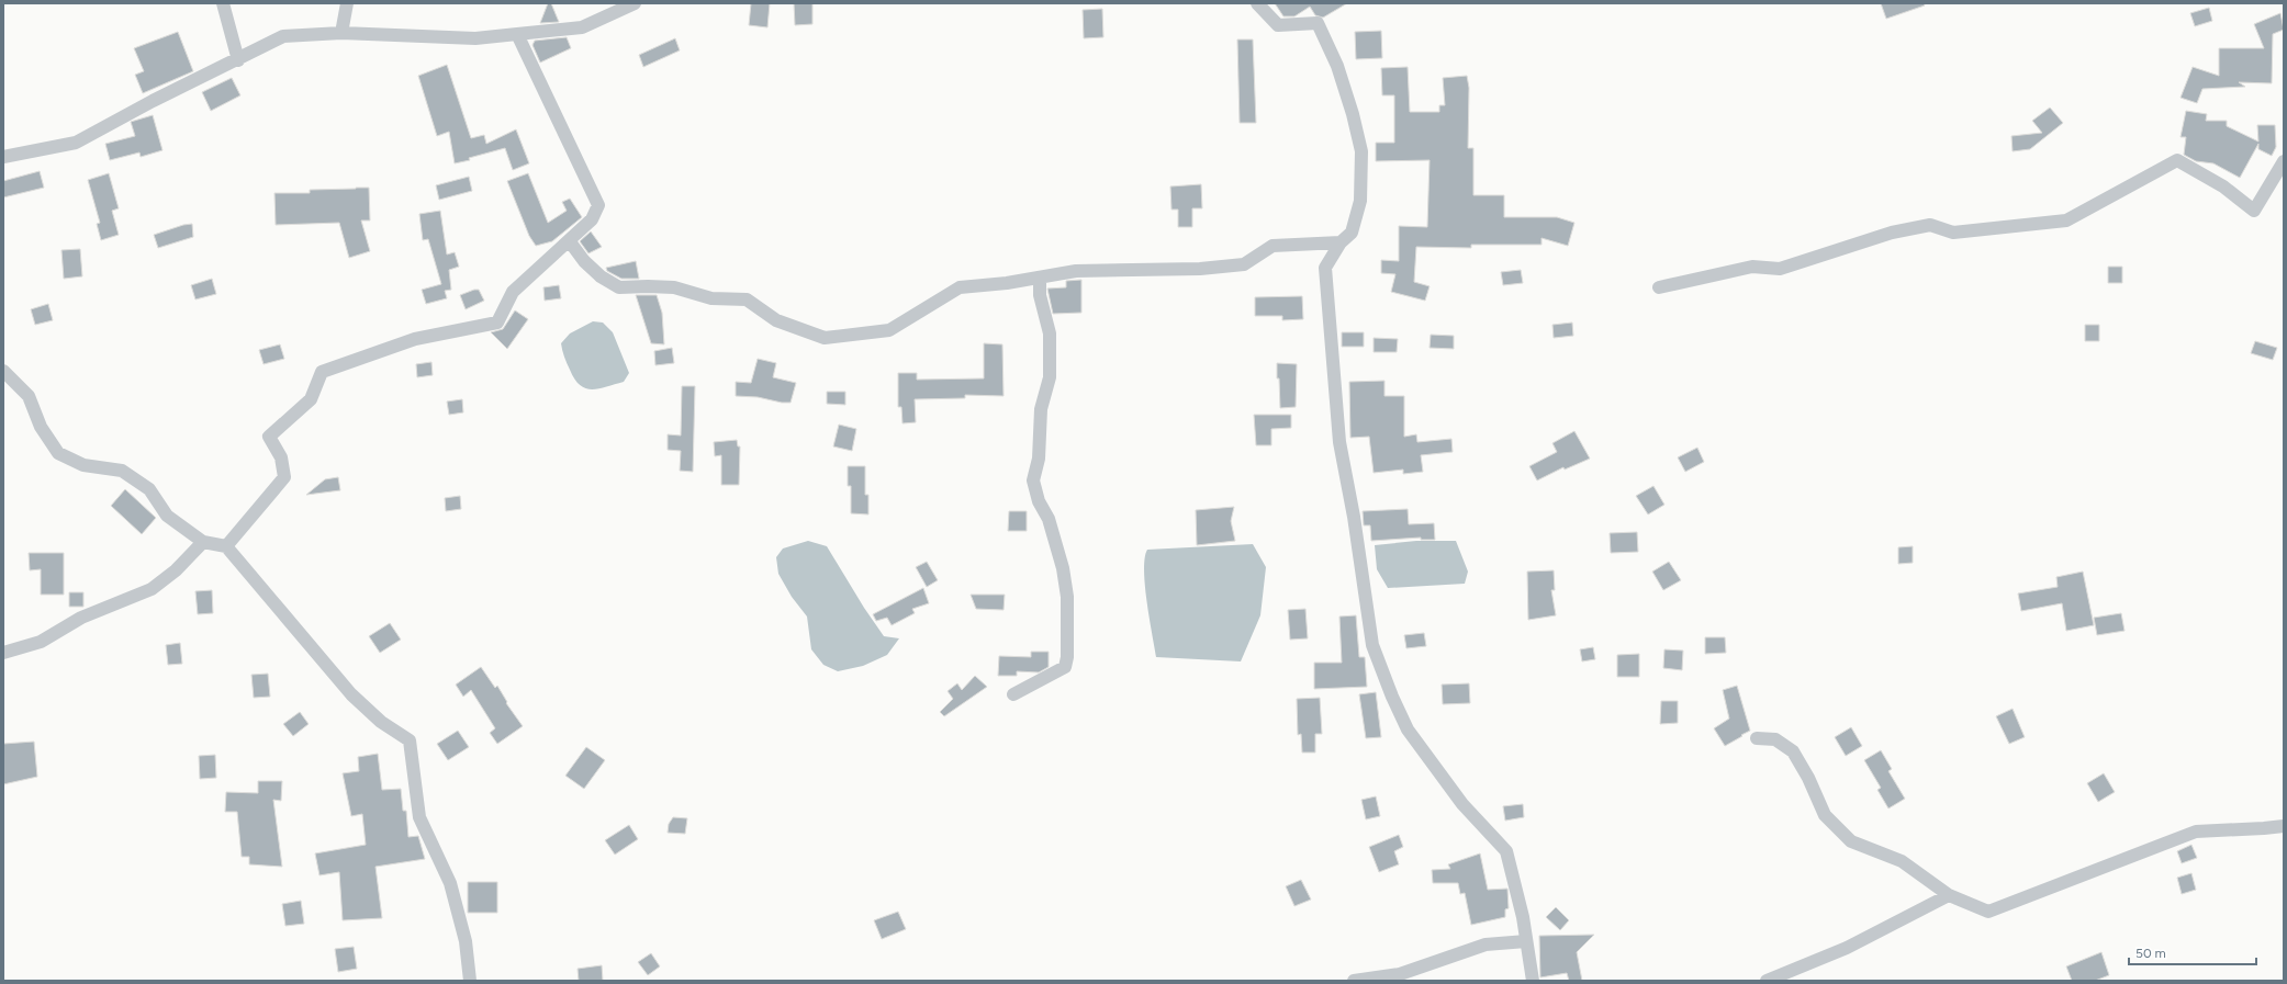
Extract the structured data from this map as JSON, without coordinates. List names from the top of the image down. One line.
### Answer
{"scale_bar":"50 m"}
